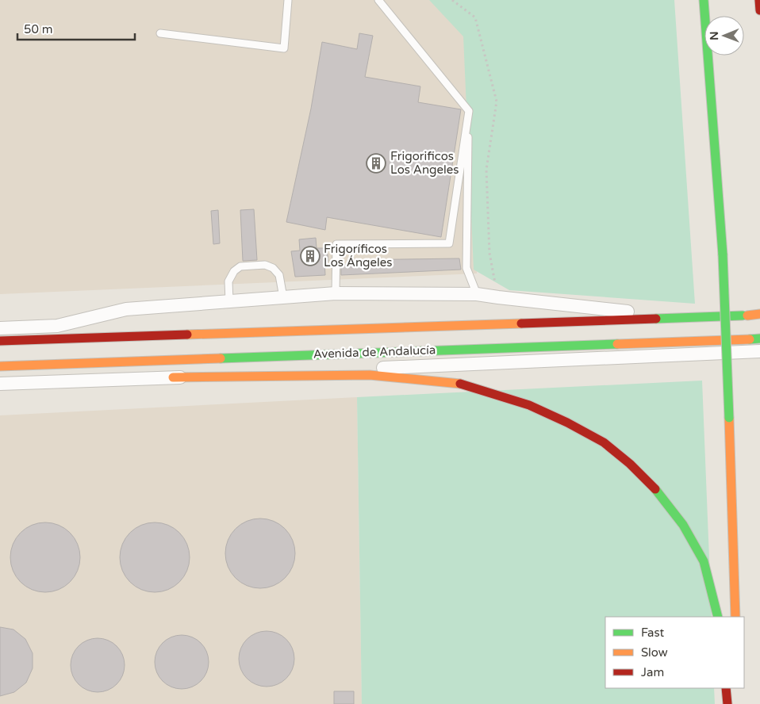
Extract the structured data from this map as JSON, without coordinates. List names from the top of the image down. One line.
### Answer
{"streets":{"main road":["Avenida de Andalucía"]},"places":{"building":["Frigorificos Los Angeles","Frigoríficos Los Ángeles"]},"legend":["Fast","Slow","Jam"],"scale_bar":"50 m","north":"left"}
